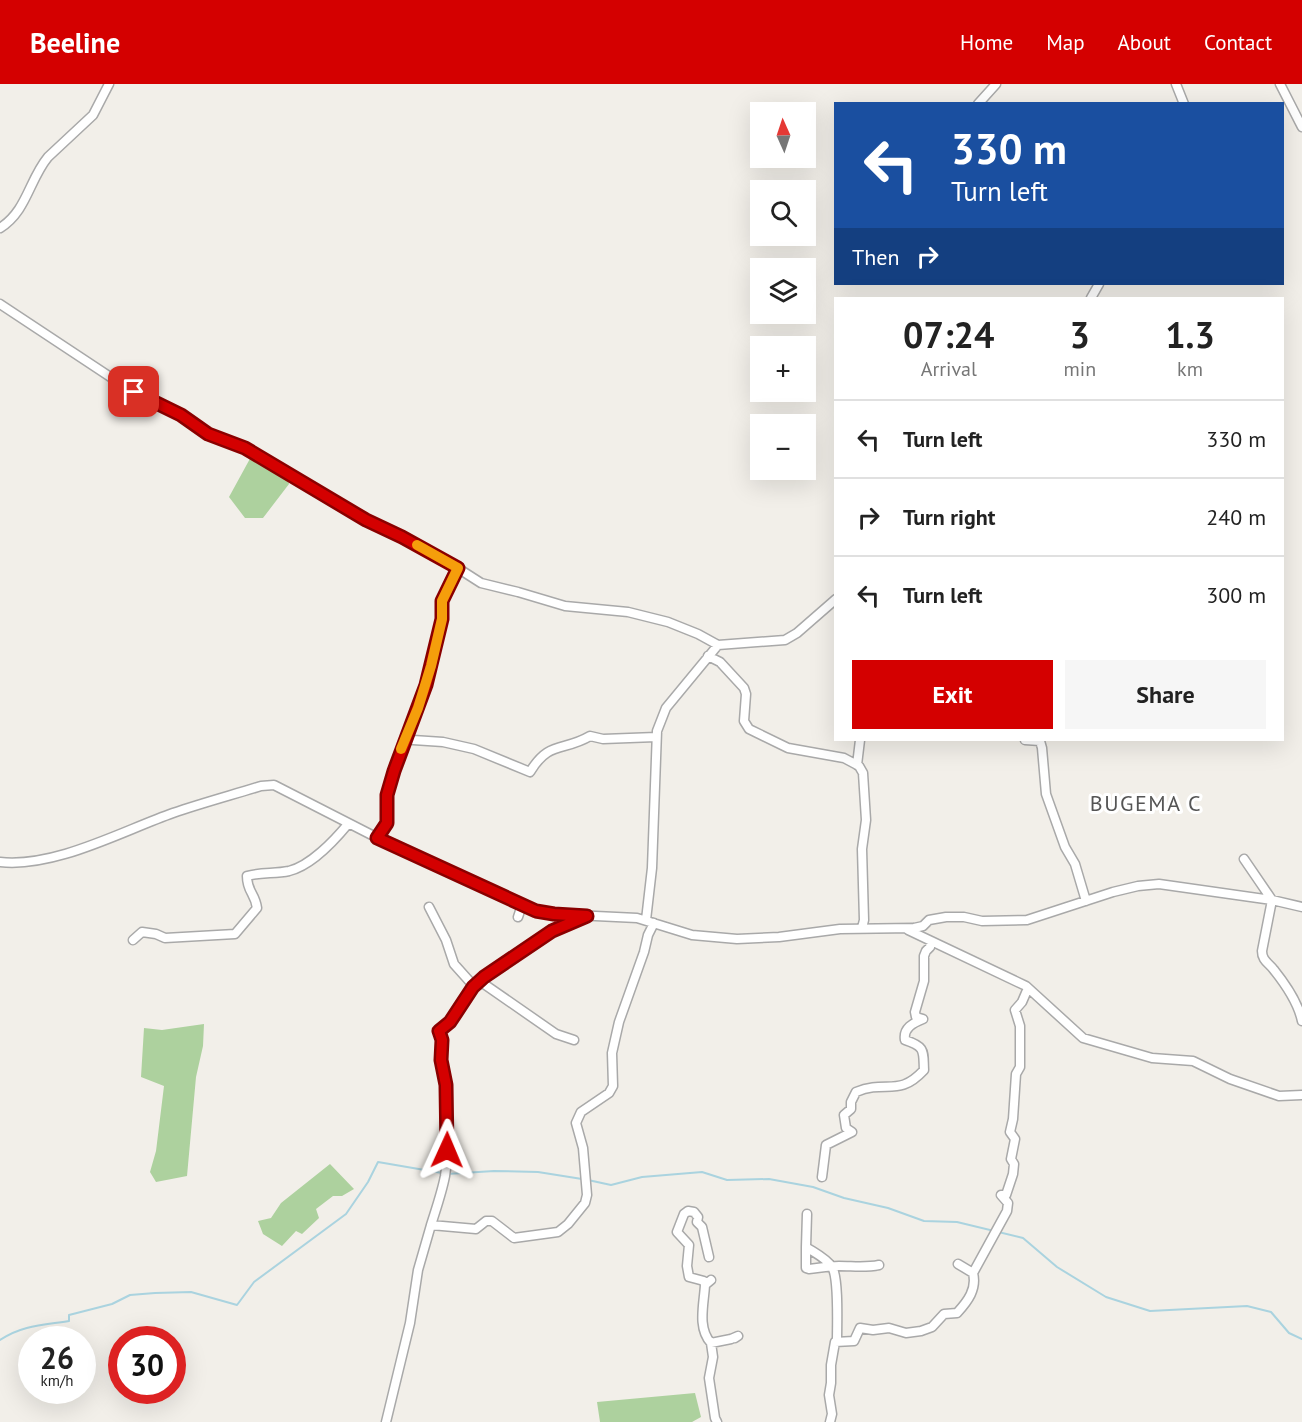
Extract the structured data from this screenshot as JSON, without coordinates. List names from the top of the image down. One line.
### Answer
{"districts":["BUGEMA C"],"north":"top","page":{"header":"Beeline","nav":["Home","Map","About","Contact"],"map_buttons":["+","−"],"turn":["330 m","Turn left"],"then":"Then","eta":["07:24","Arrival","3","min","1.3","km"],"list":[{"name":"Turn left","value":"330 m"},{"name":"Turn right","value":"240 m"},{"name":"Turn left","value":"300 m"}],"buttons":["Exit","Share"],"speed":"26 km/h","limit":"30"}}
